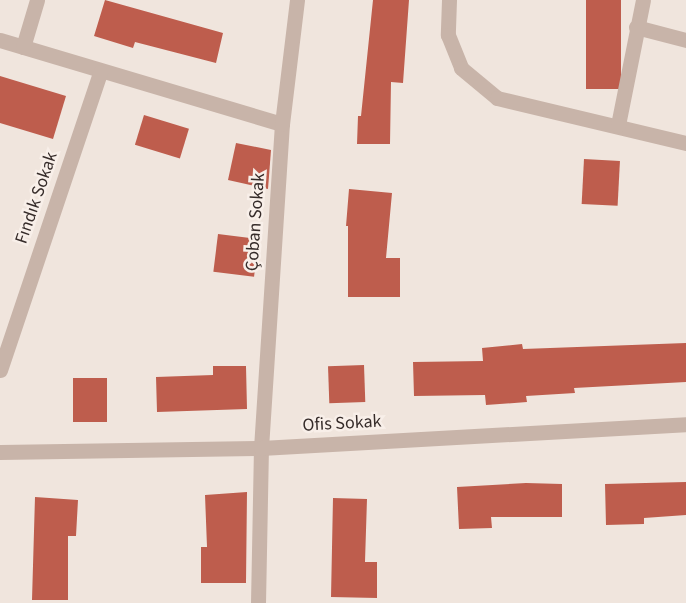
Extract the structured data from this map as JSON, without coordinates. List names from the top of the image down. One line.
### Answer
{"streets":{"street":["Fındık Sokak","Çoban Sokak","Ofis Sokak"]},"crossings":[["Çoban Sokak","Ofis Sokak"]]}
